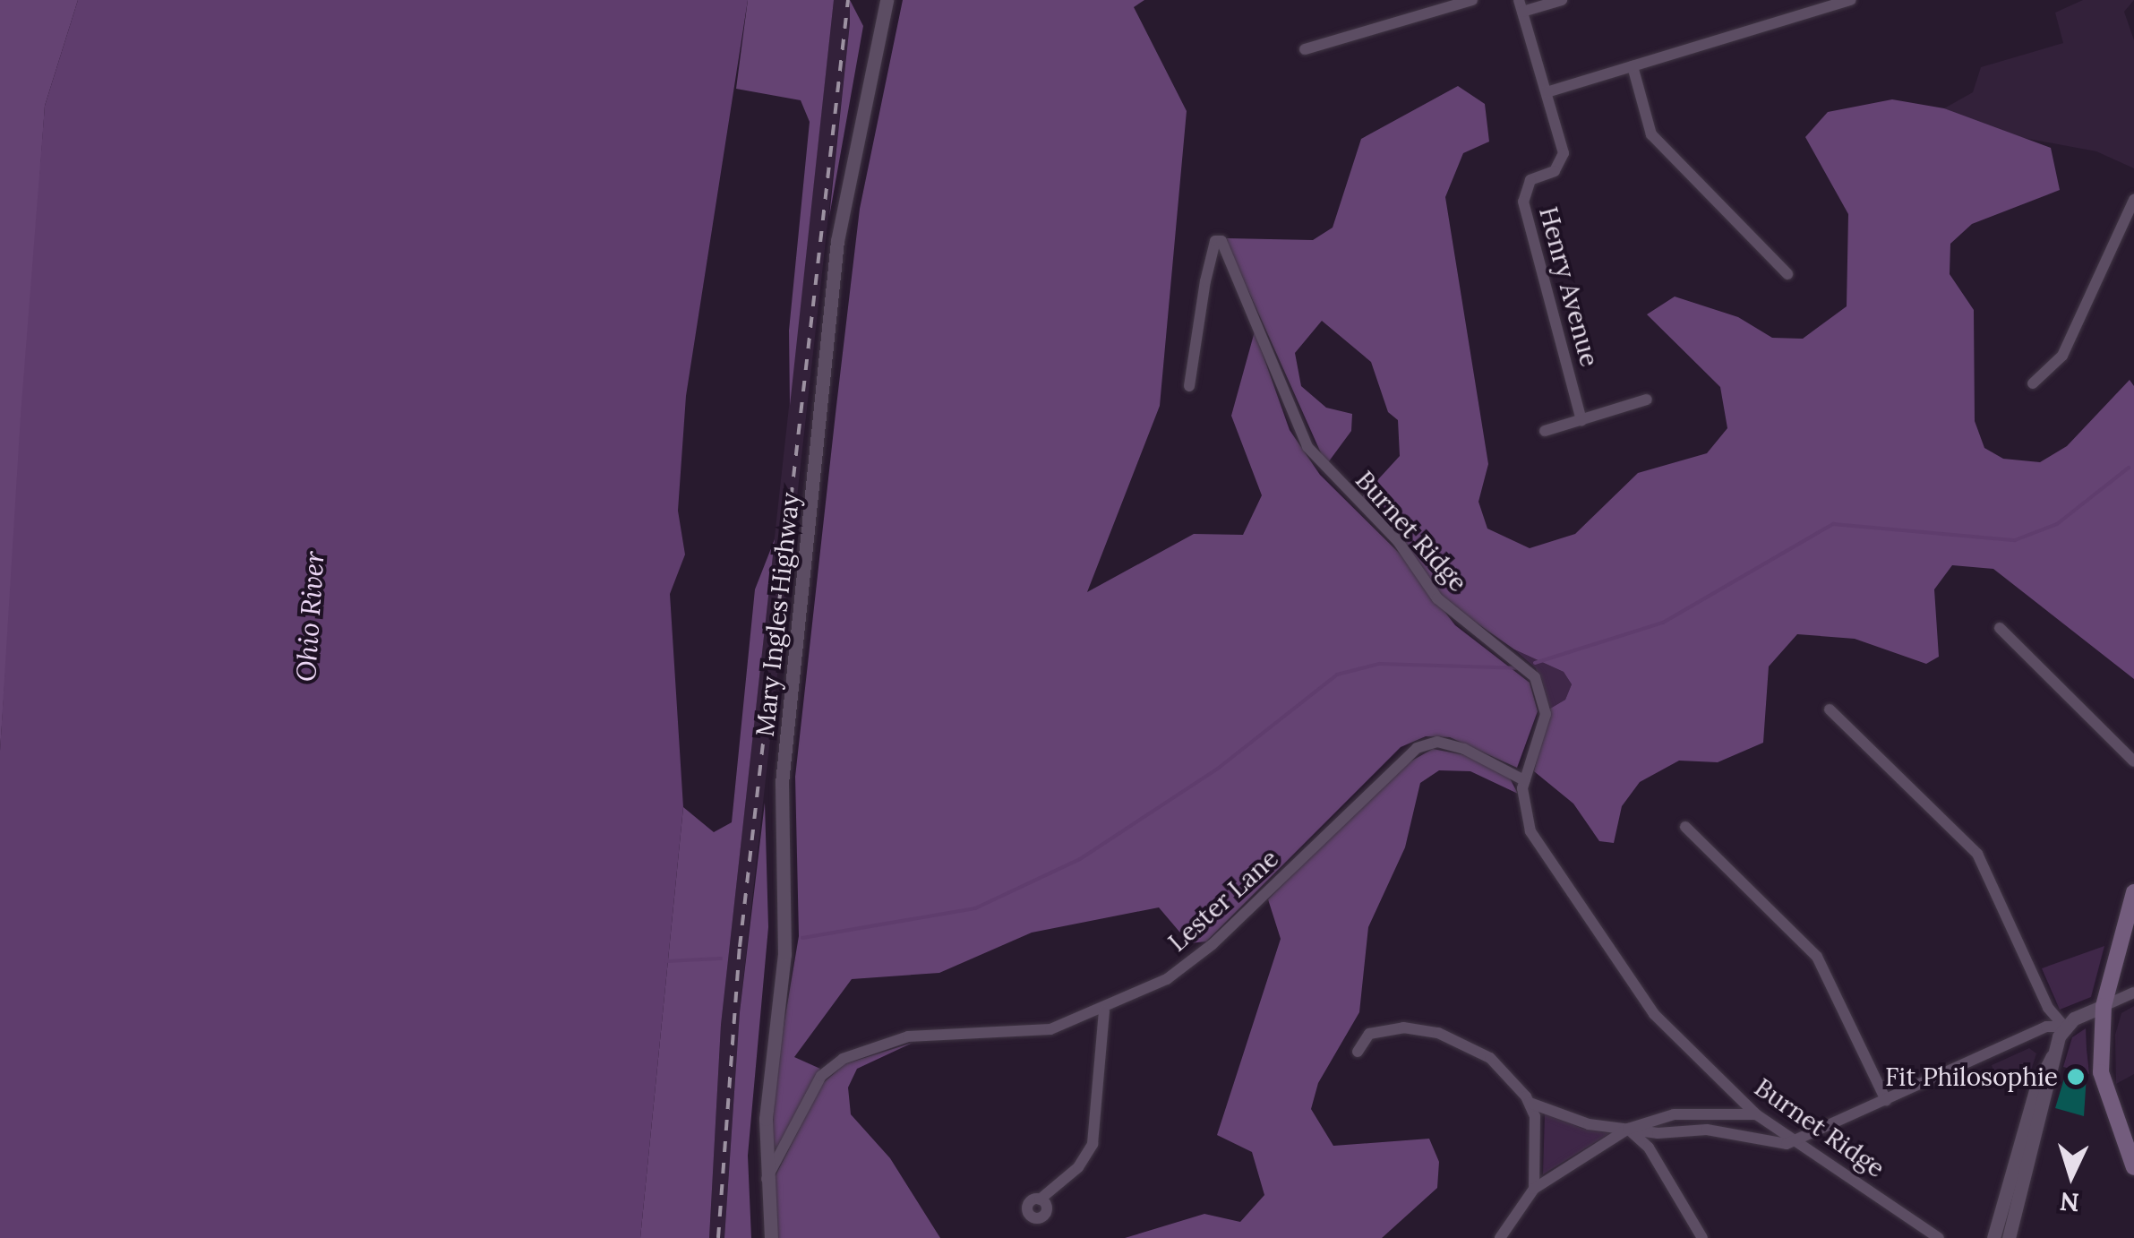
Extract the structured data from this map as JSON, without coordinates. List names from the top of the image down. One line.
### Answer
{"streets":{"street":["Henry Avenue","Burnet Ridge","Mary Ingles Highway","Lester Lane"]},"crossings":[["Burnet Ridge","Lester Lane"],["Mary Ingles Highway","Lester Lane"]],"water":["Ohio River"],"places":["Fit Philosophie"],"north":"bottom"}
